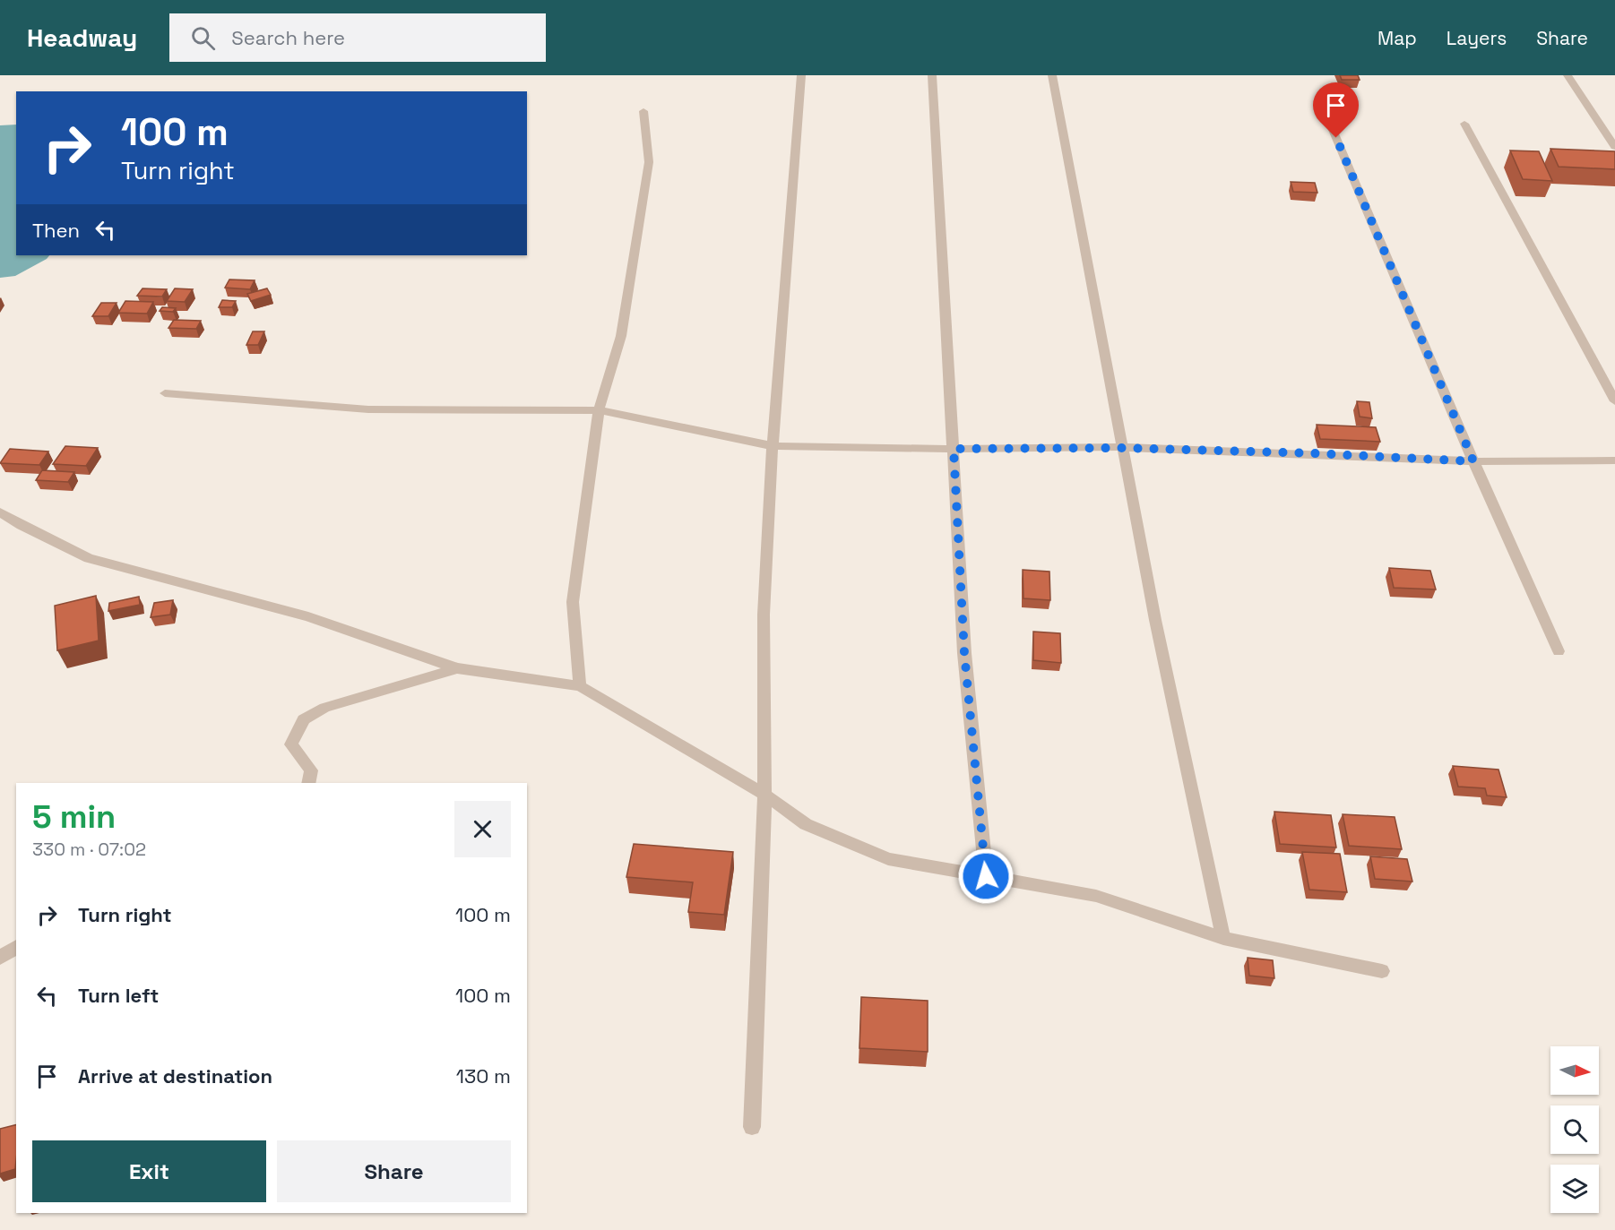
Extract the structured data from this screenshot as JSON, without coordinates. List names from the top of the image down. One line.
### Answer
{"north":"right","page":{"header":"Headway","search":"Search here","nav":["Map","Layers","Share"],"turn":["100 m","Turn right"],"then":"Then","heading":["5 min","330 m · 07:02"],"list":[{"name":"Turn right","value":"100 m"},{"name":"Turn left","value":"100 m"},{"name":"Arrive at destination","value":"130 m"}],"buttons":["Exit","Share"]}}
